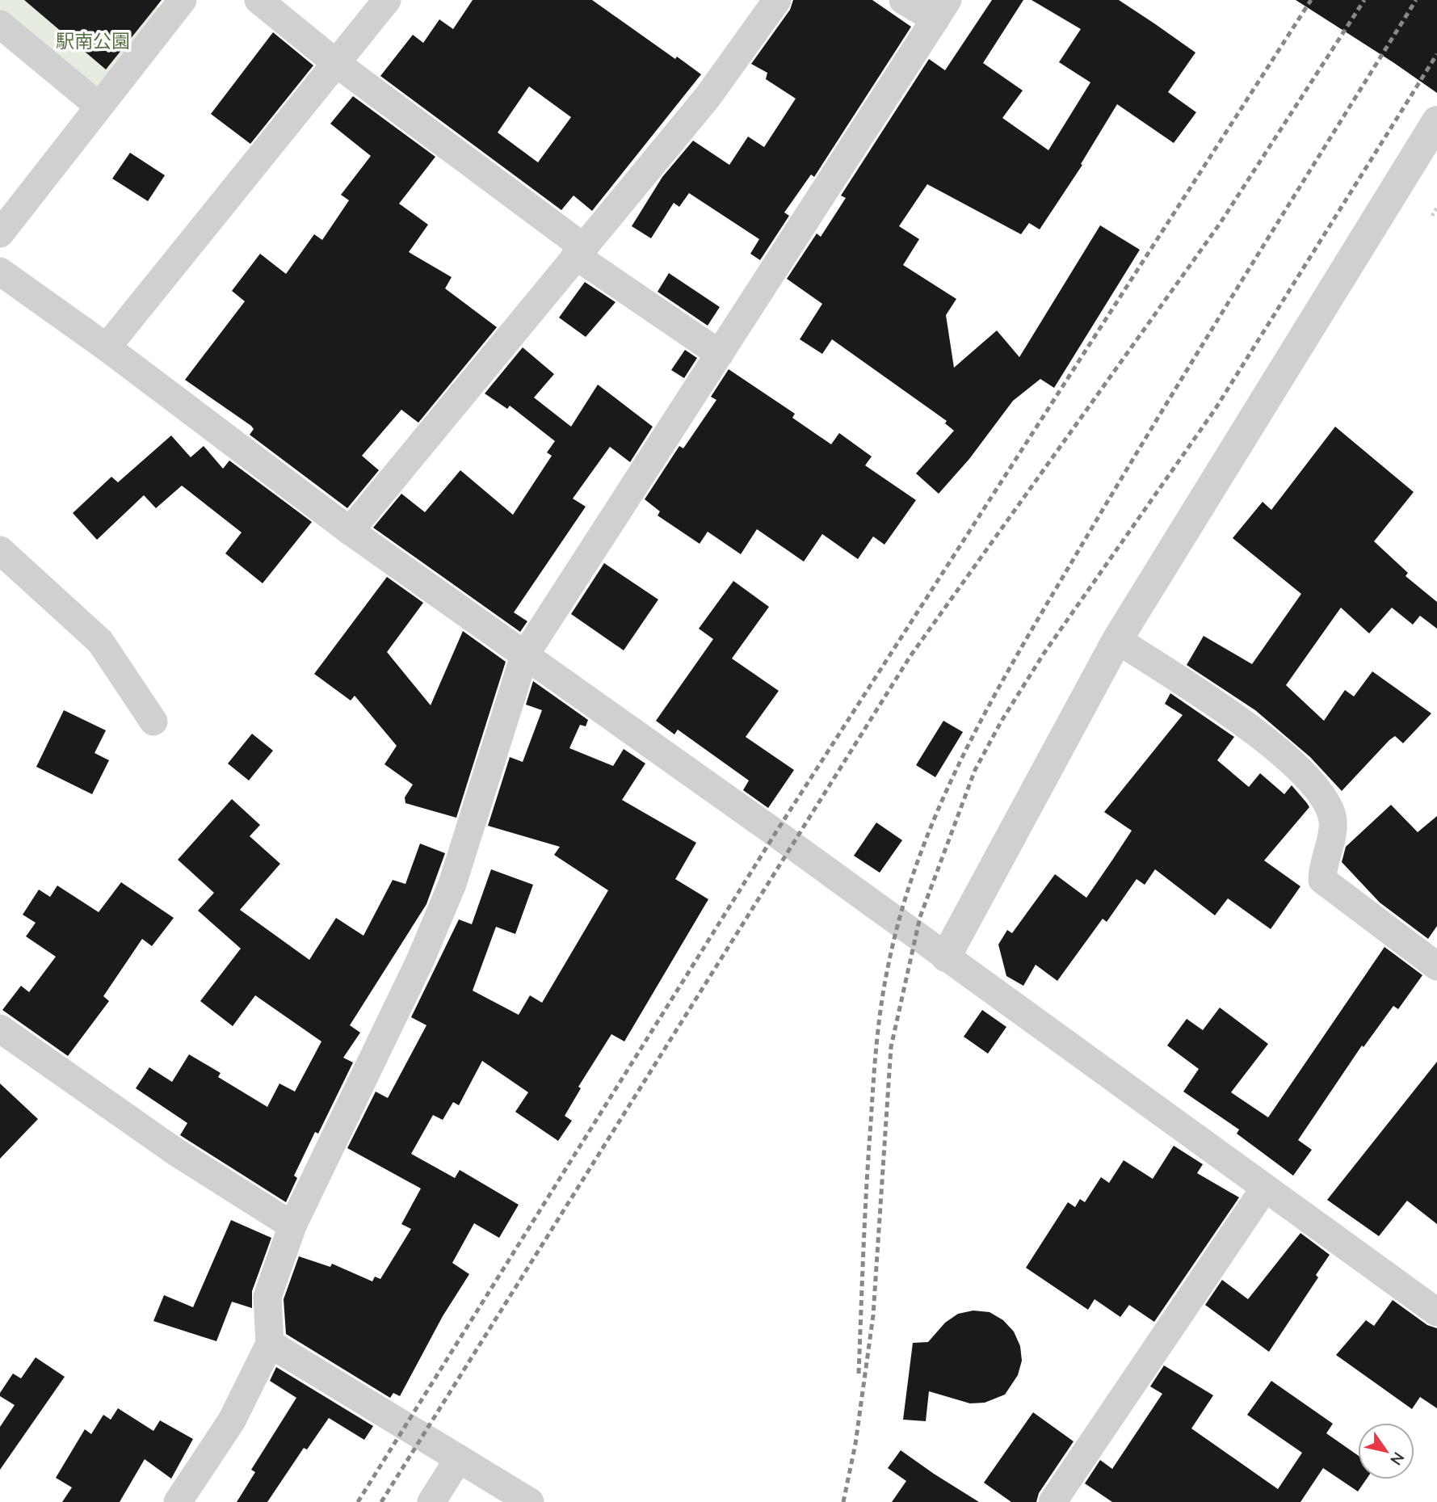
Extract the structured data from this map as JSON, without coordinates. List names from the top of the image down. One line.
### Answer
{"parks":["駅南公園"],"north":"bottom right"}
